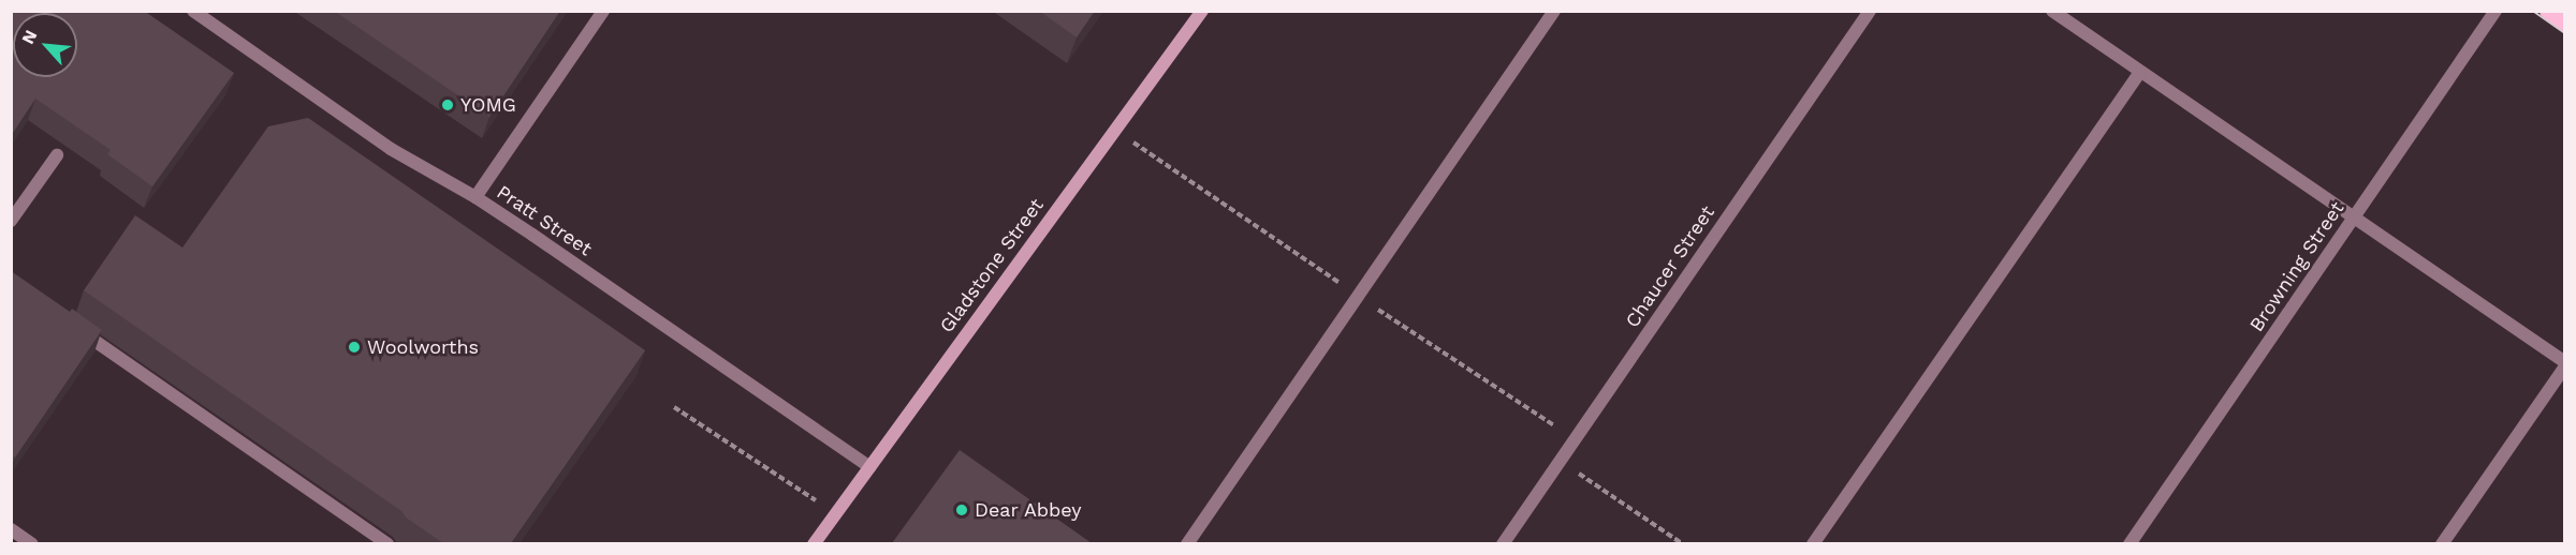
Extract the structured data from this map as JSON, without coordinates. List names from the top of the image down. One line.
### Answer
{"streets":{"street":["Pratt Street","Gladstone Street","Chaucer Street","Browning Street"]},"crossings":[["Pratt Street","Gladstone Street"]],"places":["YOMG","Woolworths","Dear Abbey"],"north":"top left"}
